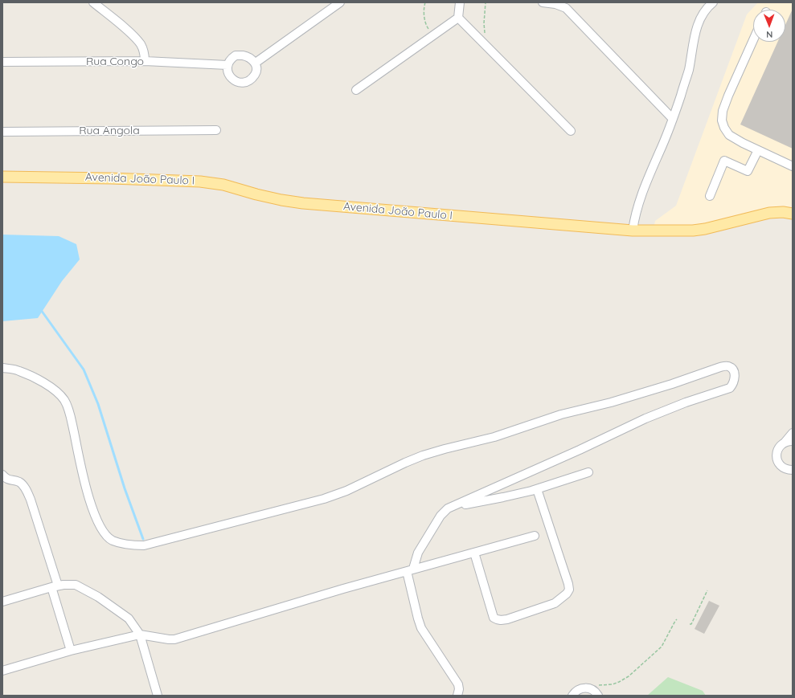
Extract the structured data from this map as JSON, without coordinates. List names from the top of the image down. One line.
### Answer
{"streets":{"main road":["Avenida João Paulo I"],"street":["Rua Congo","Rua Angola"]},"north":"bottom"}
